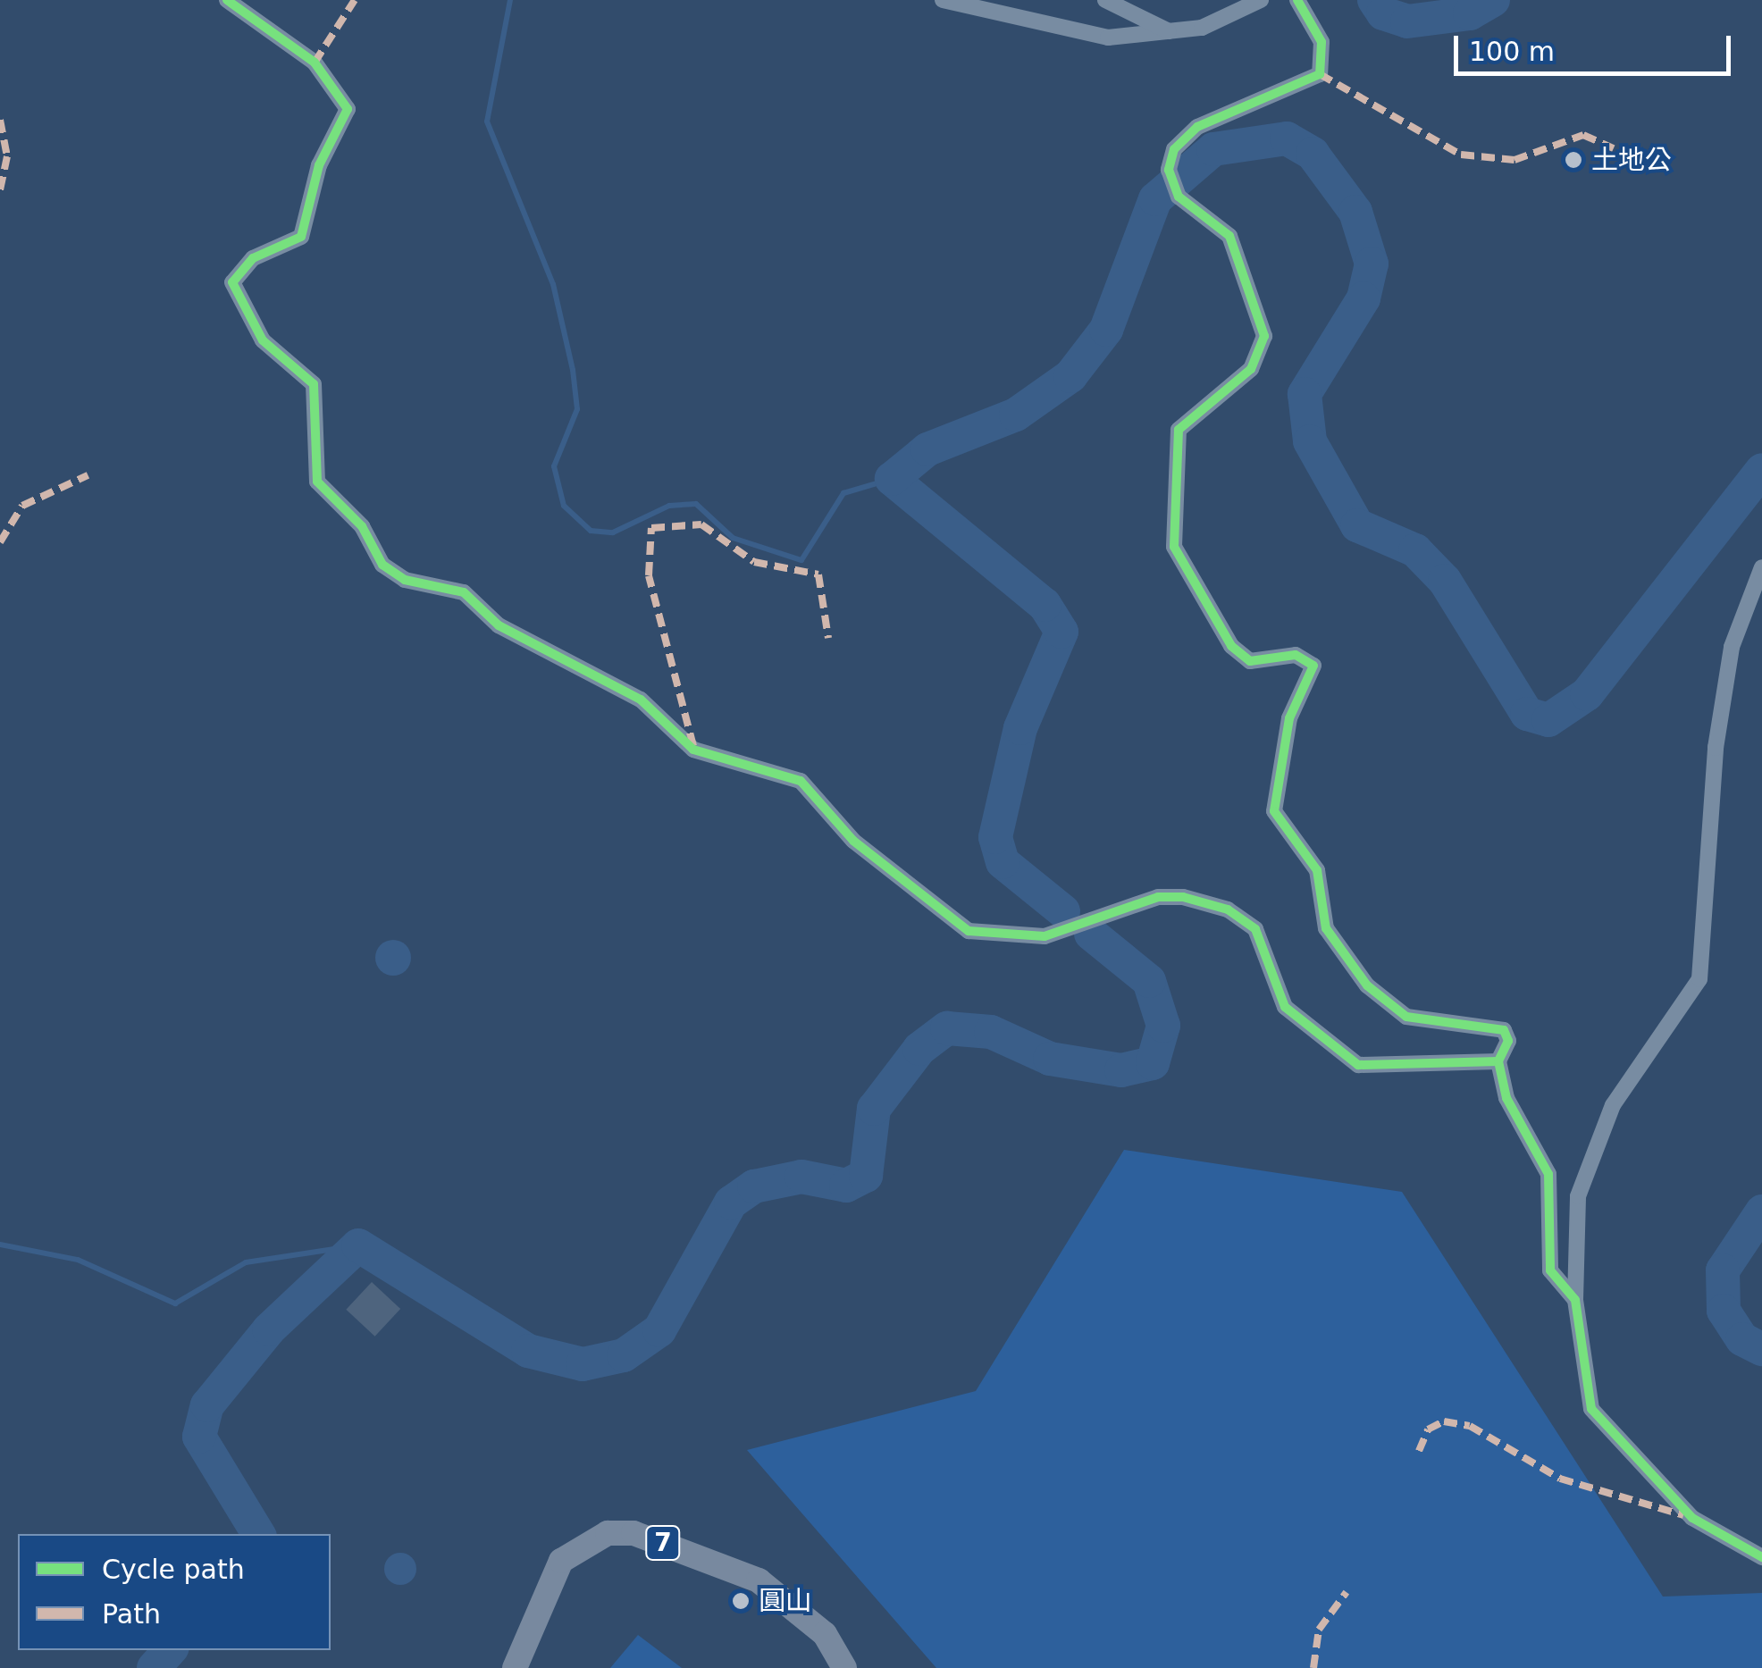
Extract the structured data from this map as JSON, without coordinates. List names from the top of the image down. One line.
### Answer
{"streets":{"main road":["7"]},"places":["土地公","圓山"],"legend":["Cycle path","Path"],"scale_bar":"100 m"}
